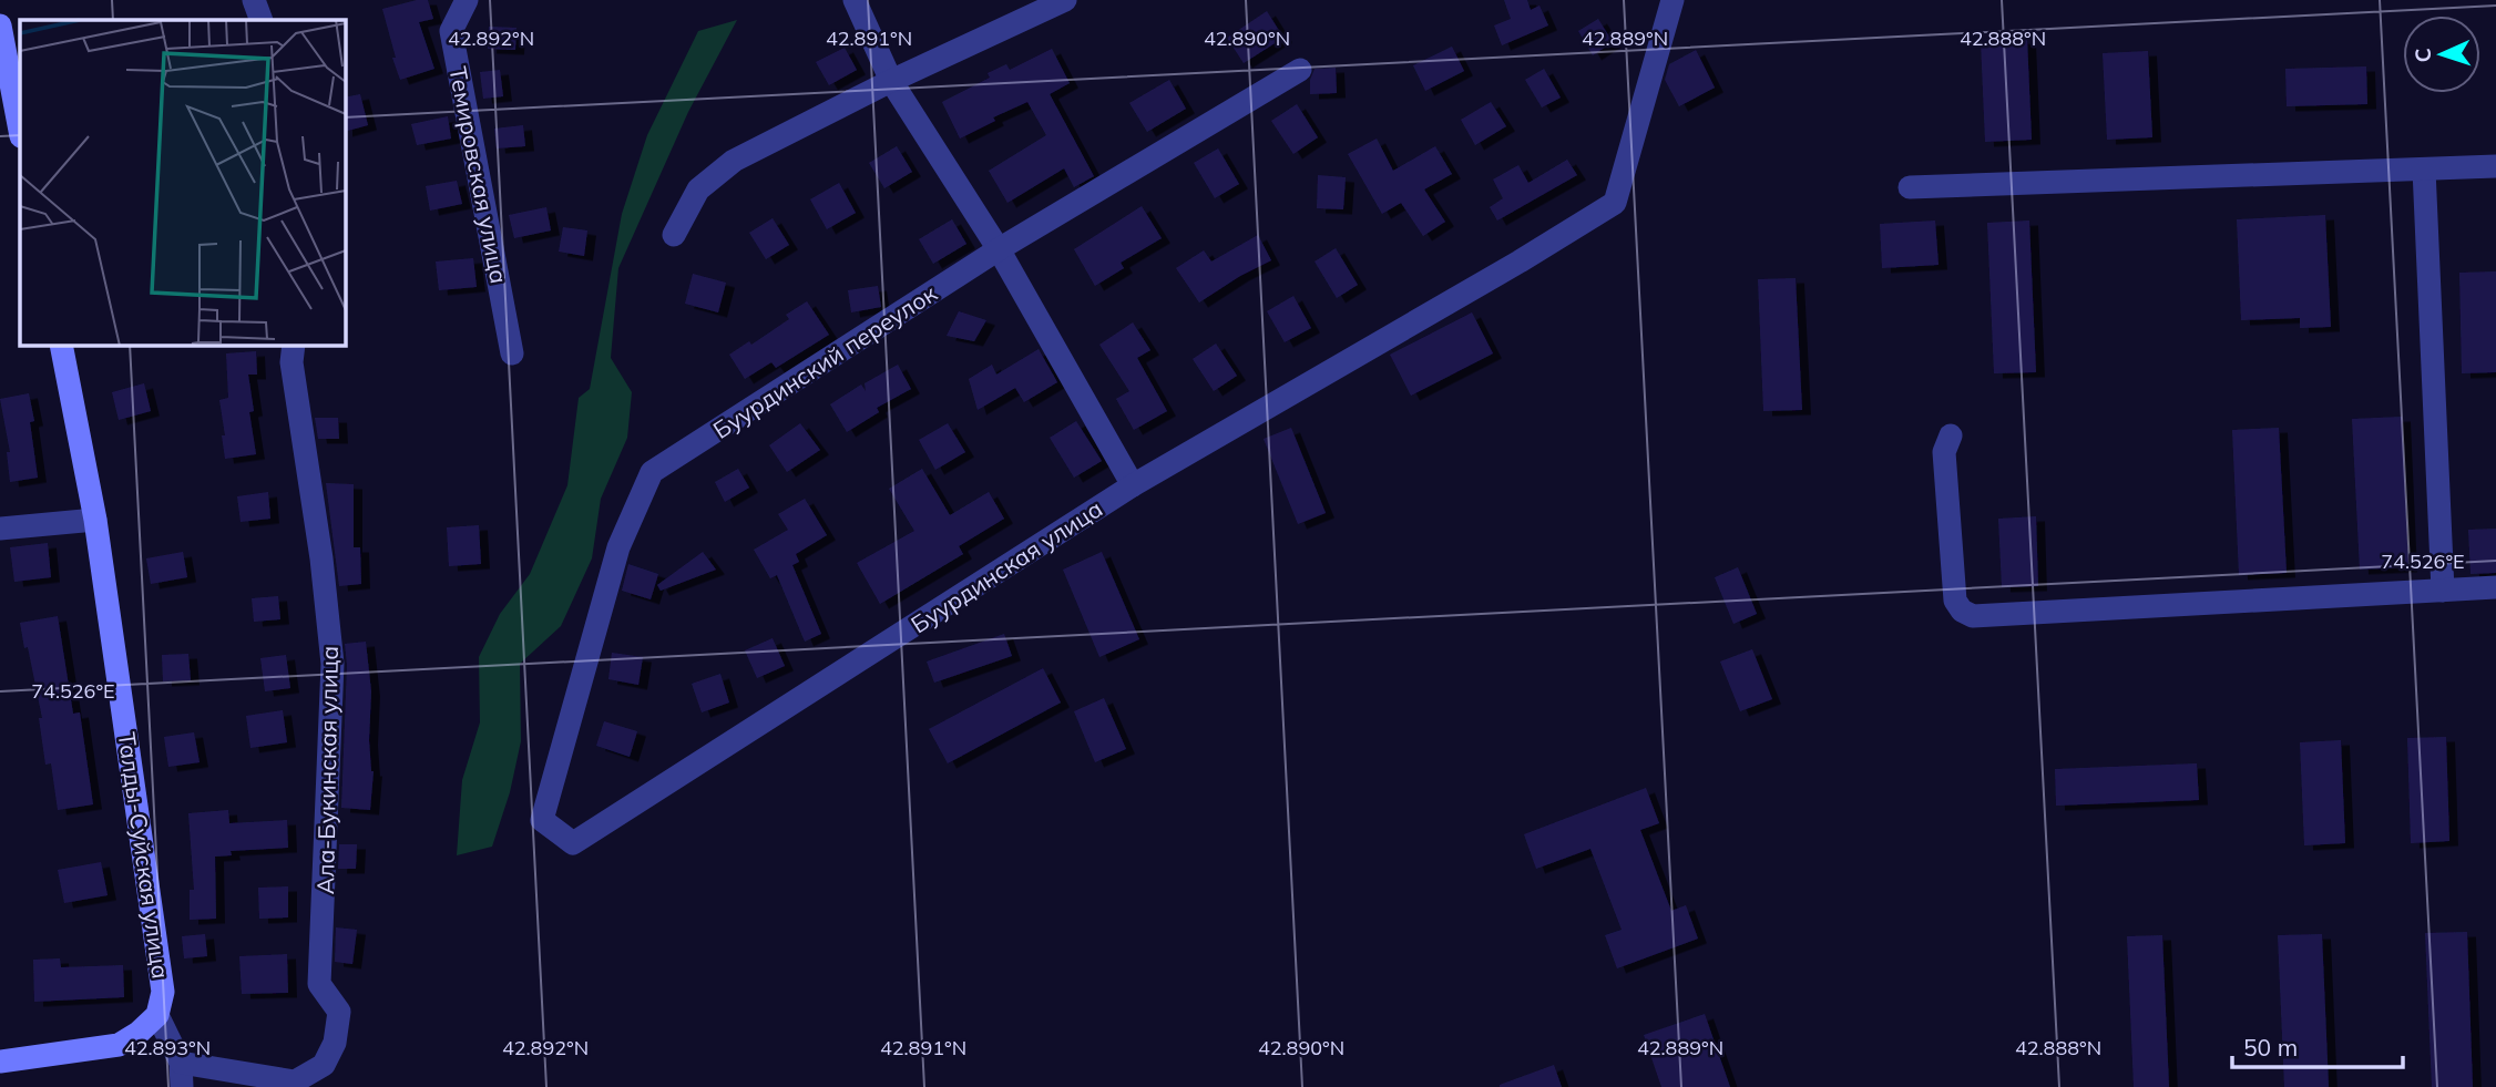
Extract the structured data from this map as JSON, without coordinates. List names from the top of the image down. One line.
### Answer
{"streets":{"street":["Темировская улица","Буурдинский переулок","Буурдинская улица","Ала-Букинская улица","Талды-Суйская улица"]},"crossings":[["Буурдинский переулок","Буурдинская улица"]],"scale_bar":"50 m","north":"left","coordinates":["42.892°N","42.891°N","42.890°N","42.889°N","42.888°N","74.526°E","42.893°N"]}
